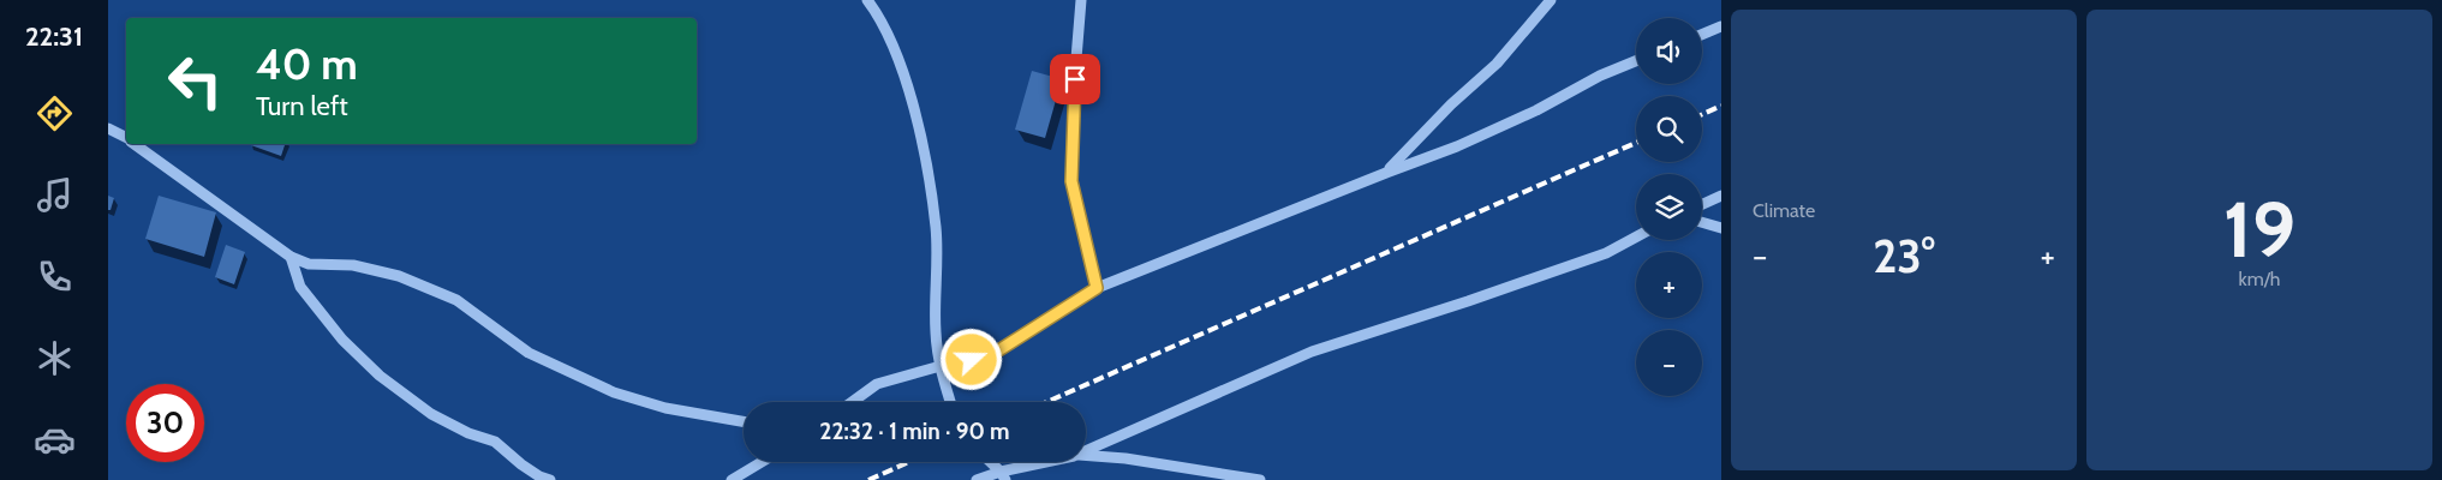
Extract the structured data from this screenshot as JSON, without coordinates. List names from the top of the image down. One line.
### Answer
{"page":{"tabs":"22:31","tile":["Climate",["19","km/h"]],"map_buttons":["+","−"],"turn":["40 m","Turn left"],"heat":["−","23°","+"],"limit":"30","trip":"22:32 · 1 min · 90 m"}}
